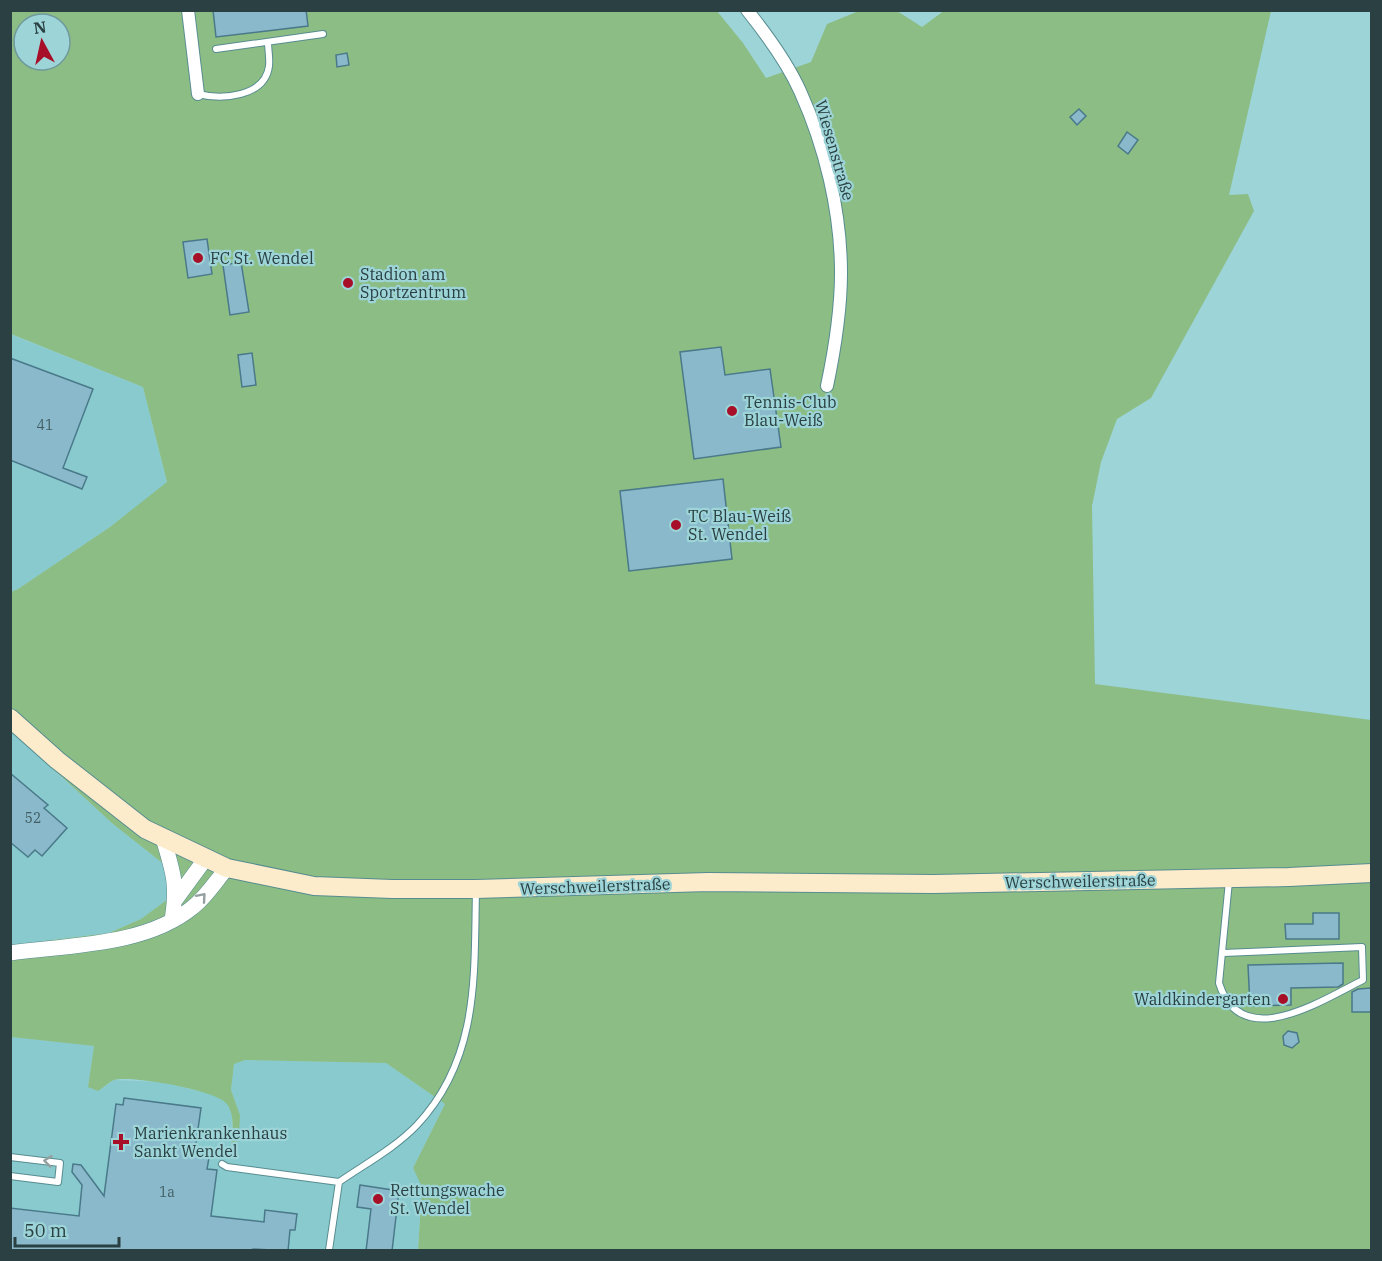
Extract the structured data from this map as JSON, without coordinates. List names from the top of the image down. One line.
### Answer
{"streets":{"main road":["Werschweilerstraße"],"street":["Wiesenstraße"]},"places":{"other":["FC St. Wendel","Stadion am Sportzentrum","Tennis-Club Blau-Weiß","TC Blau-Weiß St. Wendel","Waldkindergarten","Rettungswache St. Wendel"],"health":["Marienkrankenhaus Sankt Wendel"]},"house_numbers":["41","52","1a"],"scale_bar":"50 m","north":"top"}
